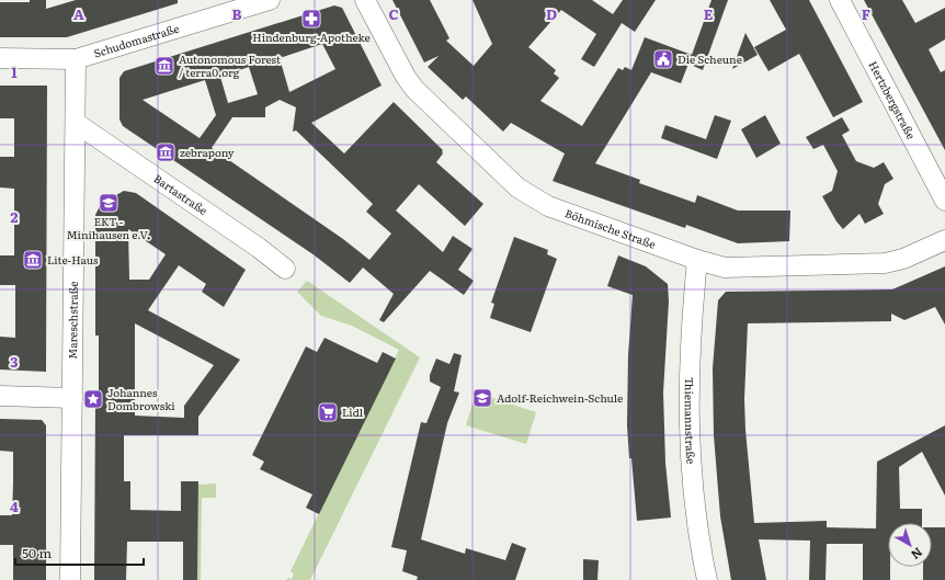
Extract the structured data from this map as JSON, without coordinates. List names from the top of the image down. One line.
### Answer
{"streets":{"street":["Schudomastraße","Hertzbergstraße","Bartastraße","Böhmische Straße","Mareschstraße","Thiemannstraße"]},"crossings":[["Schudomastraße","Mareschstraße"],["Bartastraße","Mareschstraße"],["Böhmische Straße","Thiemannstraße"]],"places":{"pharmacy":["Hindenburg-Apotheke"],"public building":["Die Scheune"],"museum":["Autonomous Forest / terra0.org","zebrapony","Lite-Haus"],"school or university":["EKT - Minihausen e.V.","Adolf-Reichwein-Schule"],"place":["Johannes Dombrowski"],"supermarket":["Lidl"]},"scale_bar":"50 m","north":"bottom right","grid":{"columns":["A","B","C","D","E","F"],"rows":["1","2","3","4"]}}
